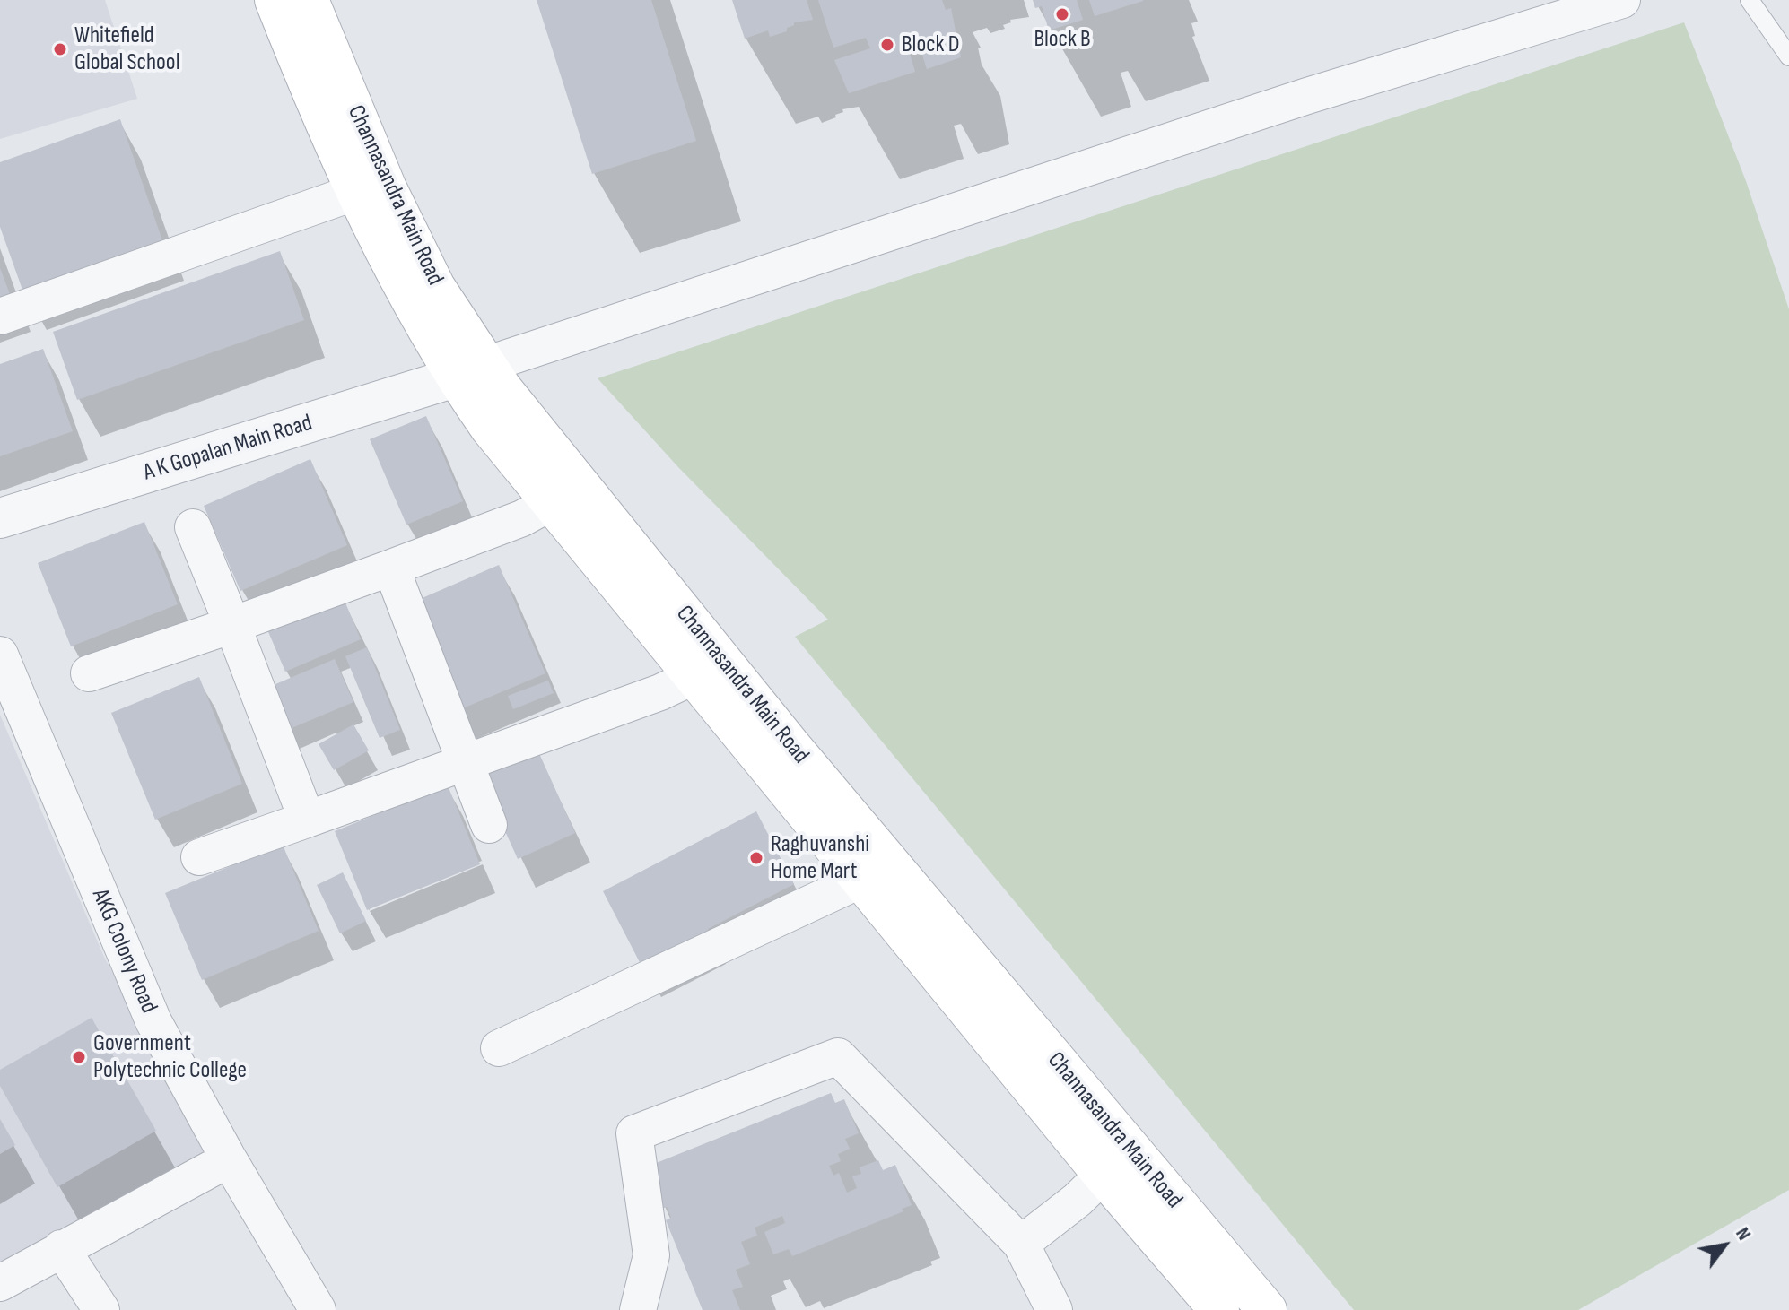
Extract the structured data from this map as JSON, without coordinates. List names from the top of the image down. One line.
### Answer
{"streets":{"main road":["Channasandra Main Road"],"street":["A K Gopalan Main Road","AKG Colony Road"]},"crossings":[["Channasandra Main Road","A K Gopalan Main Road"]],"places":["Block B","Block D","Whitefield Global School","Raghuvanshi Home Mart","Government Polytechnic College"],"north":"top right"}
